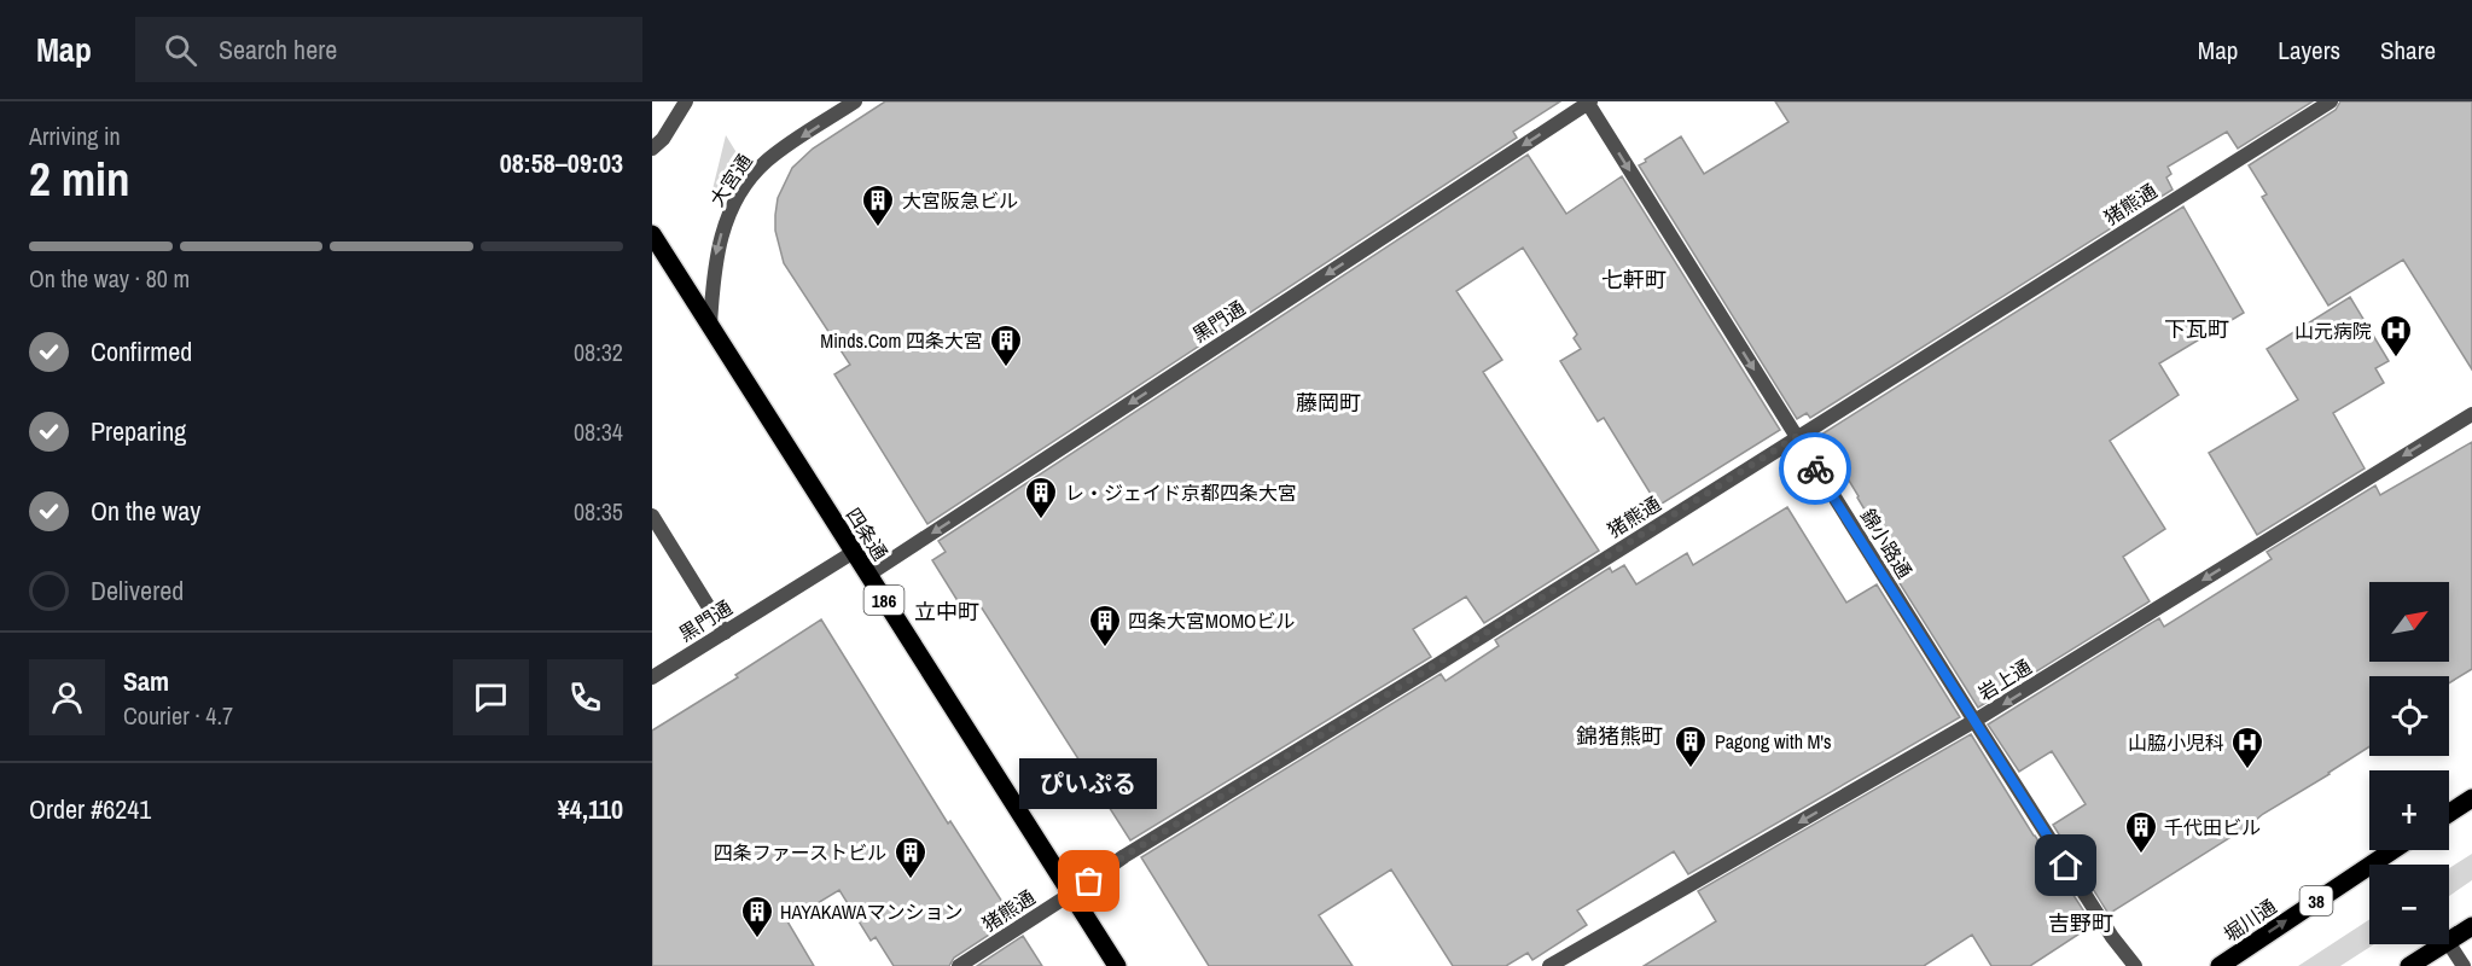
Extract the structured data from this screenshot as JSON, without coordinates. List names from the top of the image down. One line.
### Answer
{"streets":{"main road":["四条通","186","38","堀川通"],"street":["大宮通","猪熊通","黒門通","錦小路通","岩上通"]},"crossings":[["大宮通","四条通"],["猪熊通","四条通"],["猪熊通","錦小路通"],["黒門通","四条通"],["黒門通","錦小路通"],["錦小路通","岩上通"]],"one_way":["大宮通","黒門通","錦小路通","岩上通","堀川通"],"districts":["七軒町","下瓦町","藤岡町","立中町","錦猪熊町","吉野町"],"places":{"building":["大宮阪急ビル","Minds.Com 四条大宮","レ・ジェイド京都四条大宮","四条大宮MOMOビル","Pagong with M's","千代田ビル","四条ファーストビル","HAYAKAWAマンション"],"hospital":["山元病院","山脇小児科"],"other":["ぴいぷる"]},"north":"top right","page":{"header":"Map","search":"Search here","nav":["Map","Layers","Share"],"heading":["2 min","Arriving in","08:58–09:03"],"panel":["Sam","Courier · 4.7","Order #6241","¥4,110"],"bar":"On the way · 80 m","list":[["Confirmed","08:32"],["Preparing","08:34"],["On the way","08:35"],"Delivered"],"map_buttons":["+","−"],"bubble":"ぴいぷる"}}
